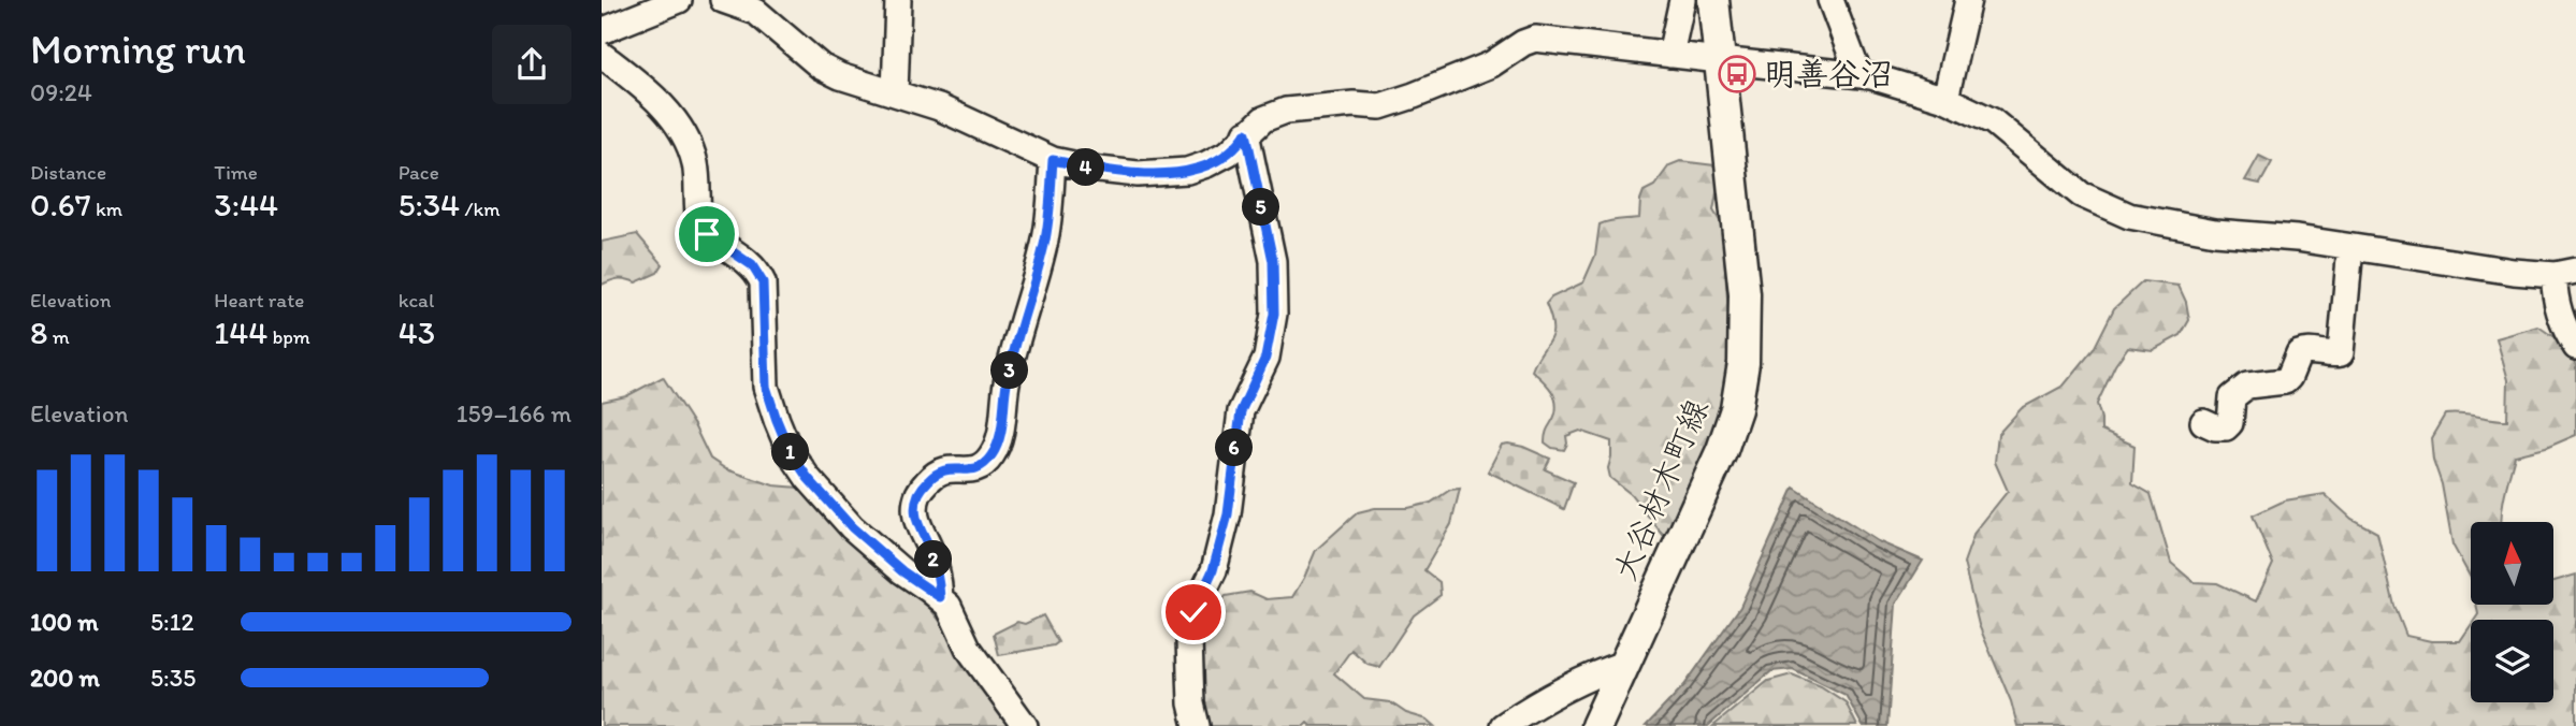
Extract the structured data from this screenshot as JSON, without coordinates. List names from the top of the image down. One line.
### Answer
{"streets":{"main road":["大谷材木町線"]},"places":{"bus stop":["明善谷沼"]},"north":"top","page":{"heading":["Morning run","09:24"],"stats":[["Distance","0.67 km"],["Time","3:44"],["Pace","5:34 /km"],["Elevation","8 m"],["Heart rate","144 bpm"],["kcal","43"]],"pins":["4","5","3","6","1","2"],"chart":["Elevation","159–166 m"],"list":[{"name":"100 m","note":"5:12"},{"name":"200 m","note":"5:35"}]}}
